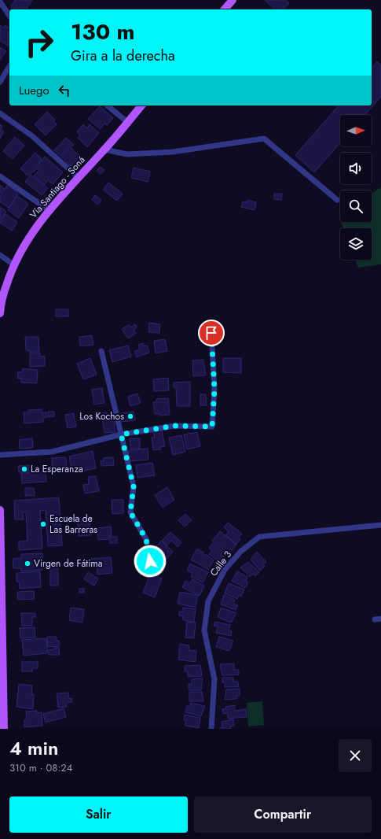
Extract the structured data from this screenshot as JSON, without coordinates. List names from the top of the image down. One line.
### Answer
{"streets":{"main road":["Vía Santiago - Soná"],"street":["Calle 3"]},"places":["Los Kochos","La Esperanza","Escuela de Las Barreras","Virgen de Fátima"],"north":"right","page":{"turn":["130 m","Gira a la derecha"],"then":"Luego","heading":["4 min","310 m · 08:24"],"buttons":["Salir","Compartir"]}}
